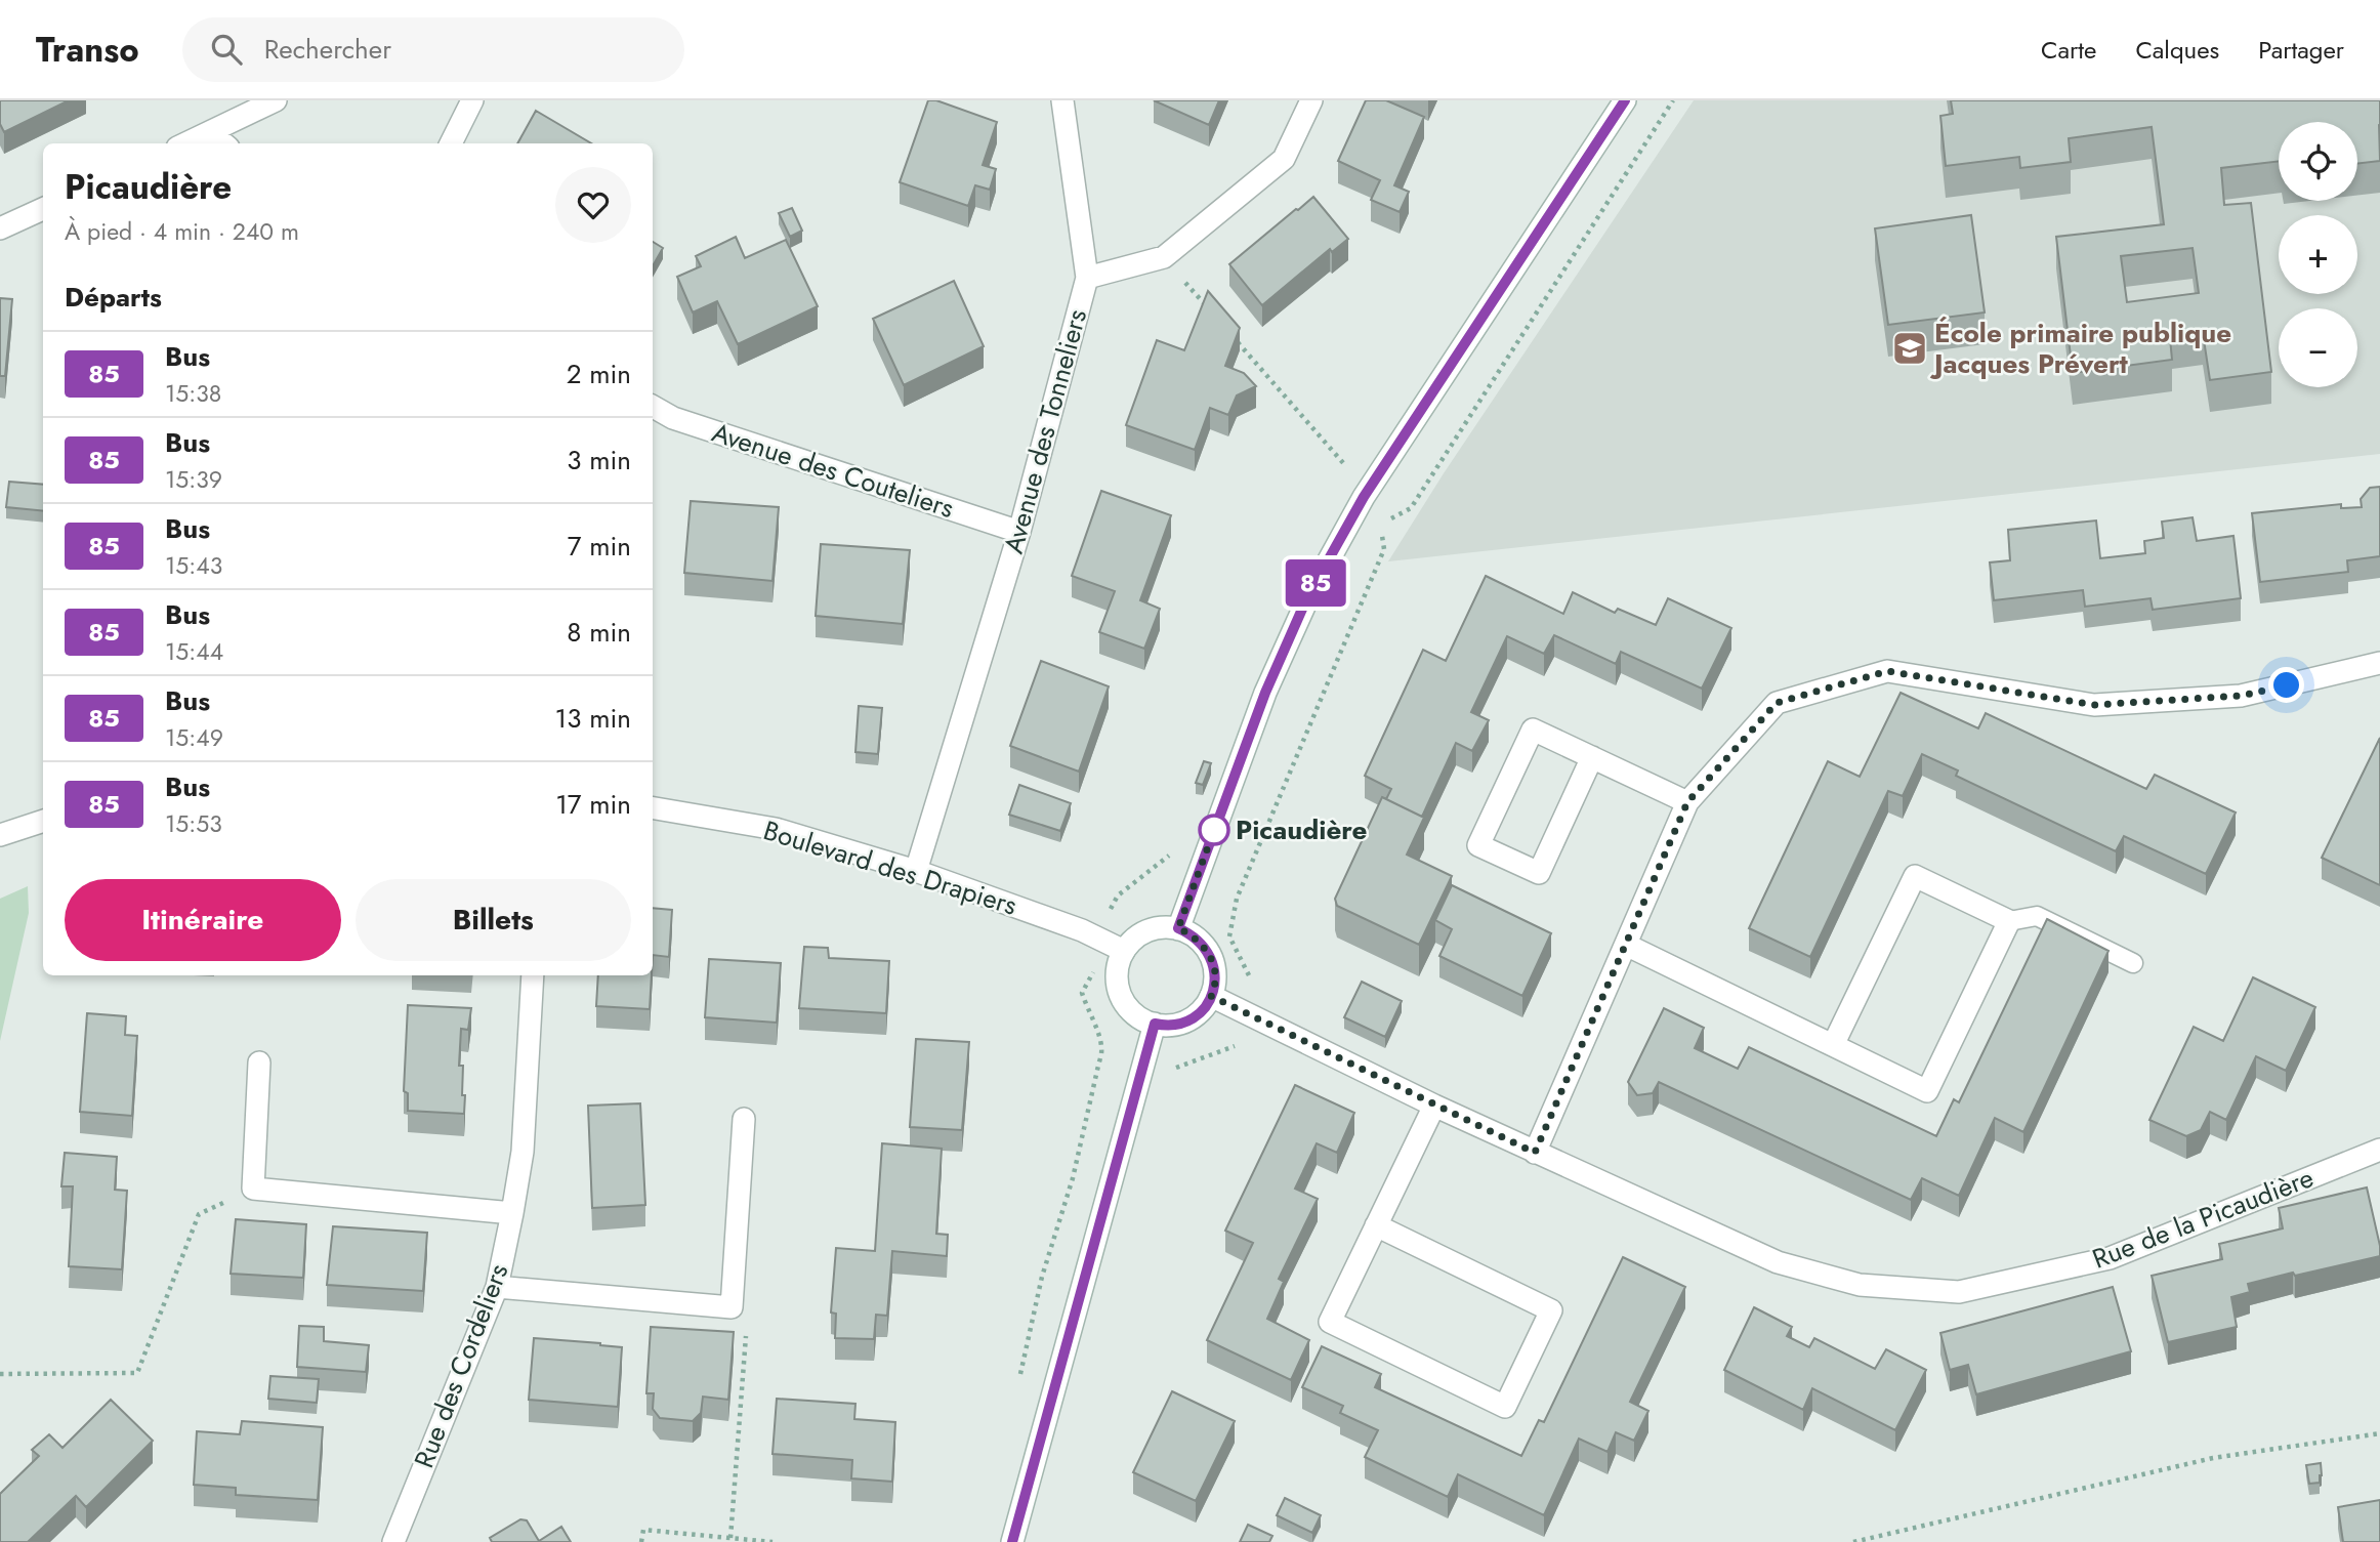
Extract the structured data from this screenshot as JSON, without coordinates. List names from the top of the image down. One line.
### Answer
{"streets":{"street":["Avenue des Tonneliers","Avenue des Couteliers","Boulevard des Drapiers","Rue de la Picaudière","Rue des Cordeliers"]},"crossings":[["Avenue des Tonneliers","Avenue des Couteliers"],["Avenue des Tonneliers","Boulevard des Drapiers"],["Boulevard des Drapiers","Rue de la Picaudière"]],"places":{"school or university":["École primaire publique Jacques Prévert"],"other":["Picaudière"]},"lines":["bus line 85"],"page":{"header":"Transo","search":"Rechercher","nav":["Carte","Calques","Partager"],"on_map":"85","map_buttons":["+","−"],"heading":[["Picaudière","À pied · 4 min · 240 m"],"Départs"],"list":[{"mark":"85","name":"Bus","note":"15:38","value":"2 min"},{"mark":"85","name":"Bus","note":"15:39","value":"3 min"},{"mark":"85","name":"Bus","note":"15:43","value":"7 min"},{"mark":"85","name":"Bus","note":"15:44","value":"8 min"},{"mark":"85","name":"Bus","note":"15:49","value":"13 min"},{"mark":"85","name":"Bus","note":"15:53","value":"17 min"}],"buttons":["Itinéraire","Billets"]}}
